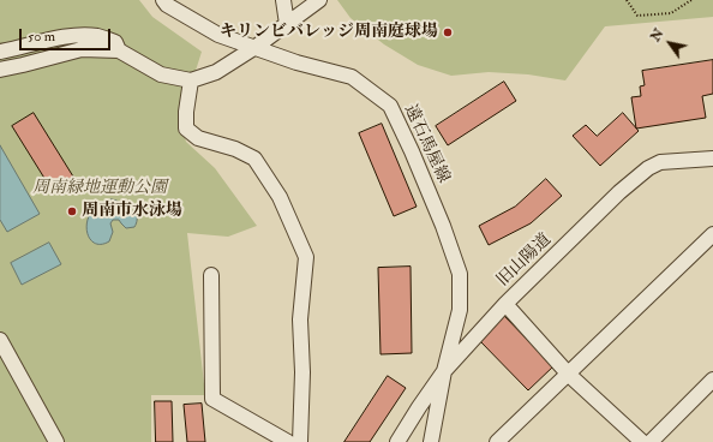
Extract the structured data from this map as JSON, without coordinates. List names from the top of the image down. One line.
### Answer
{"streets":{"street":["遠石馬屋線","旧山陽道"]},"crossings":[["遠石馬屋線","旧山陽道"]],"parks":["周南緑地運動公園"],"places":["キリンビバレッジ周南庭球場","周南市水泳場"],"scale_bar":"50 m","north":"top left"}
